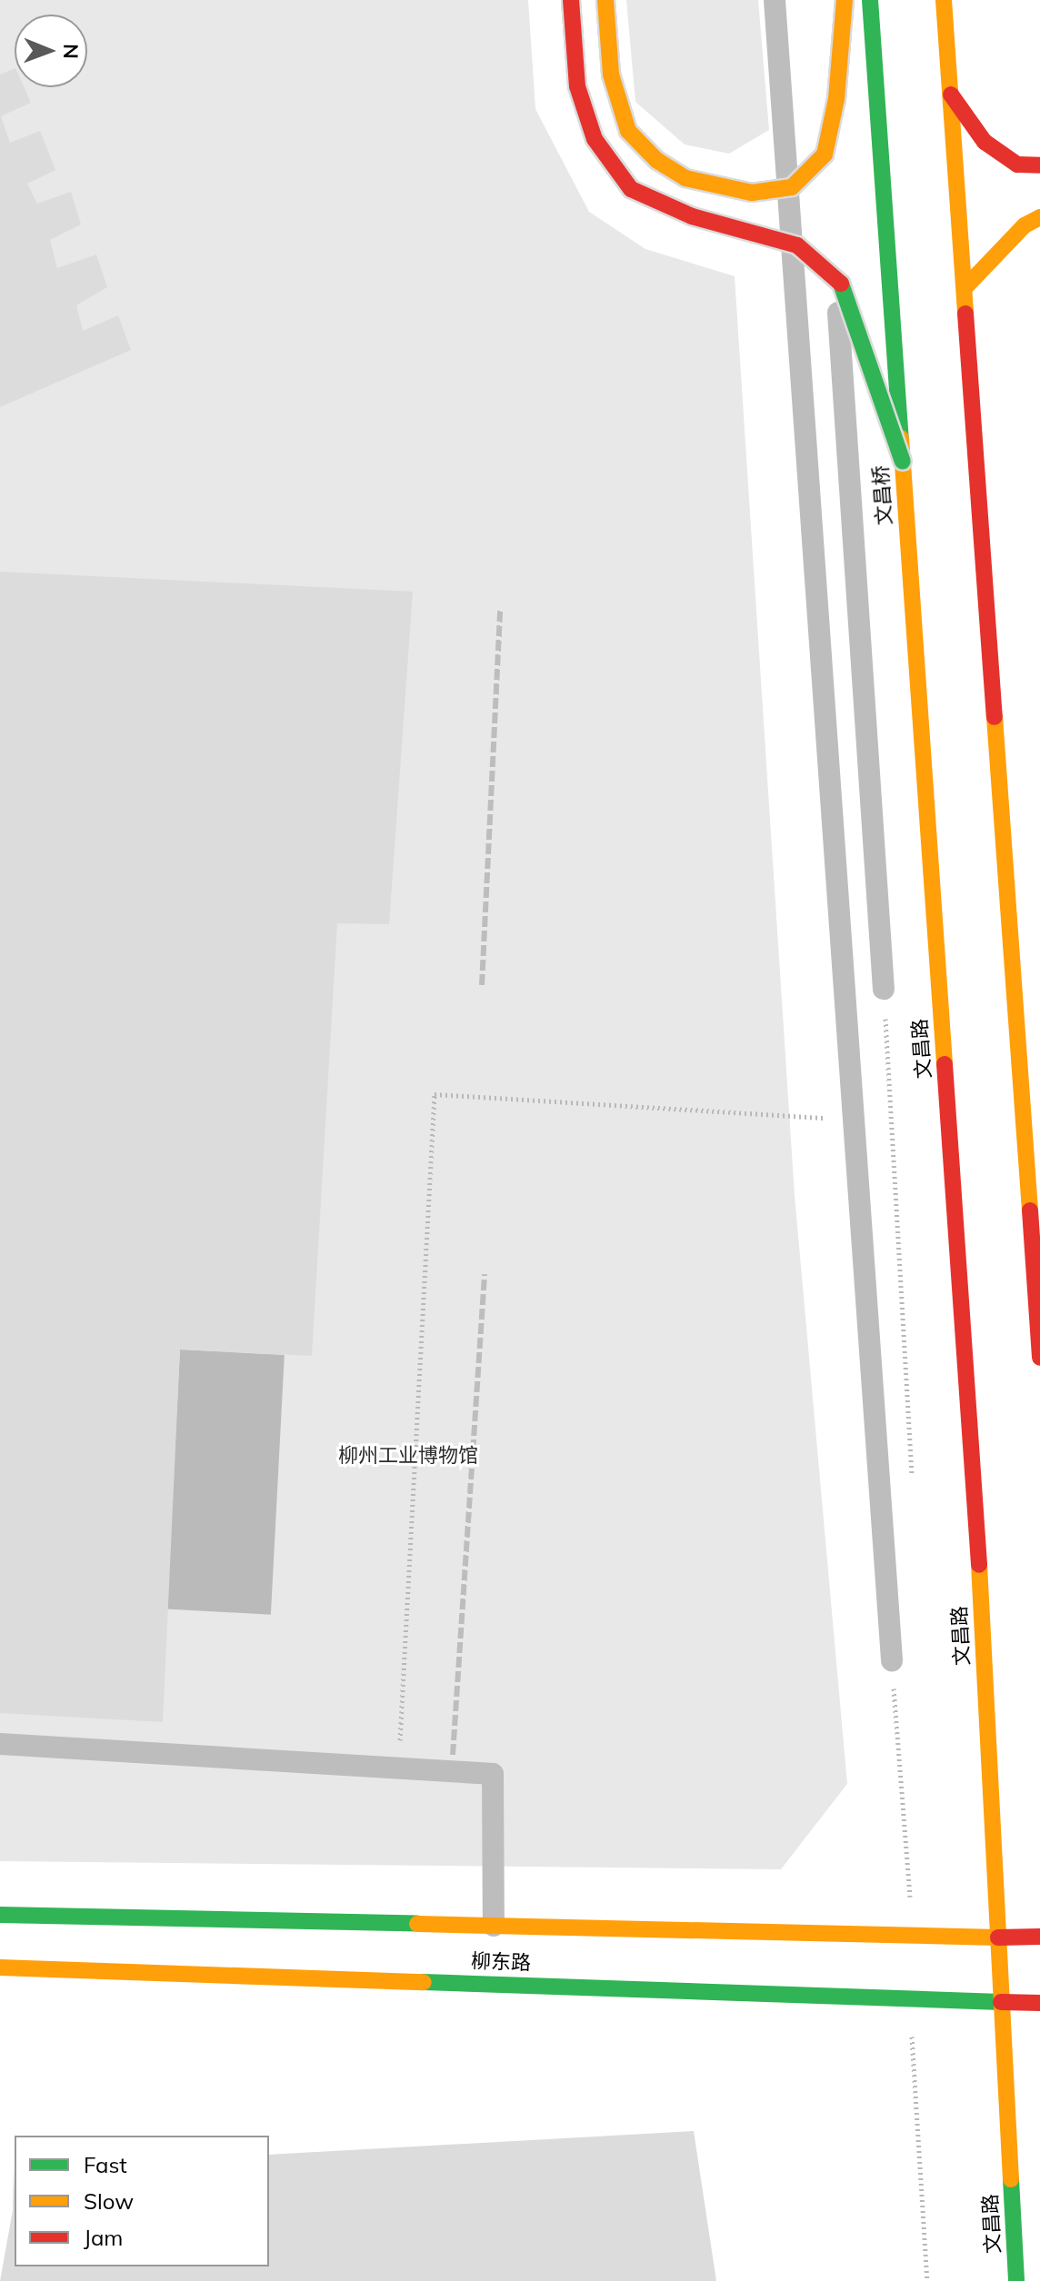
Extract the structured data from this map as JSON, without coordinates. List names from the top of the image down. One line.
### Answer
{"streets":{"main road":["文昌桥","文昌路","柳东路"]},"crossings":[["文昌桥","文昌路"],["文昌路","柳东路"]],"parks":["柳州工业博物馆"],"legend":["Fast","Slow","Jam"],"north":"right"}
